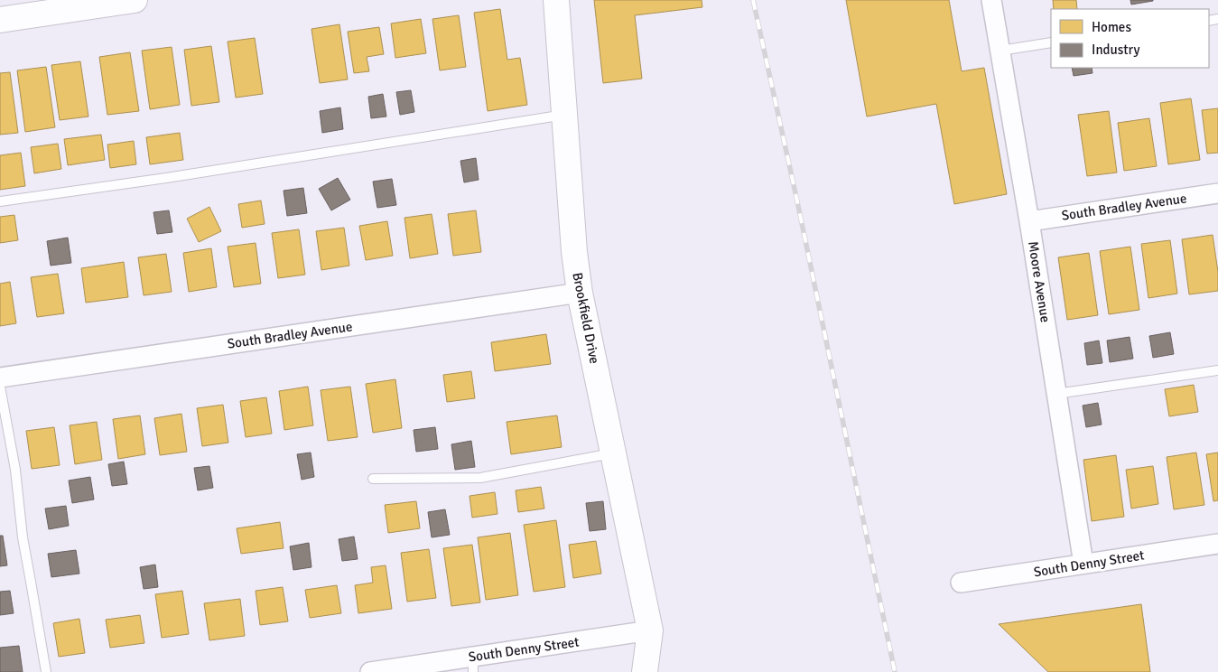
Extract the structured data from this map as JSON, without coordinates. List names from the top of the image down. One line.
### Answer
{"streets":{"street":["South Bradley Avenue","Moore Avenue","Brookfield Drive","South Denny Street"]},"crossings":[["South Bradley Avenue","Moore Avenue"],["South Bradley Avenue","Brookfield Drive"],["Moore Avenue","South Denny Street"],["Brookfield Drive","South Denny Street"]],"legend":["Homes","Industry"]}
